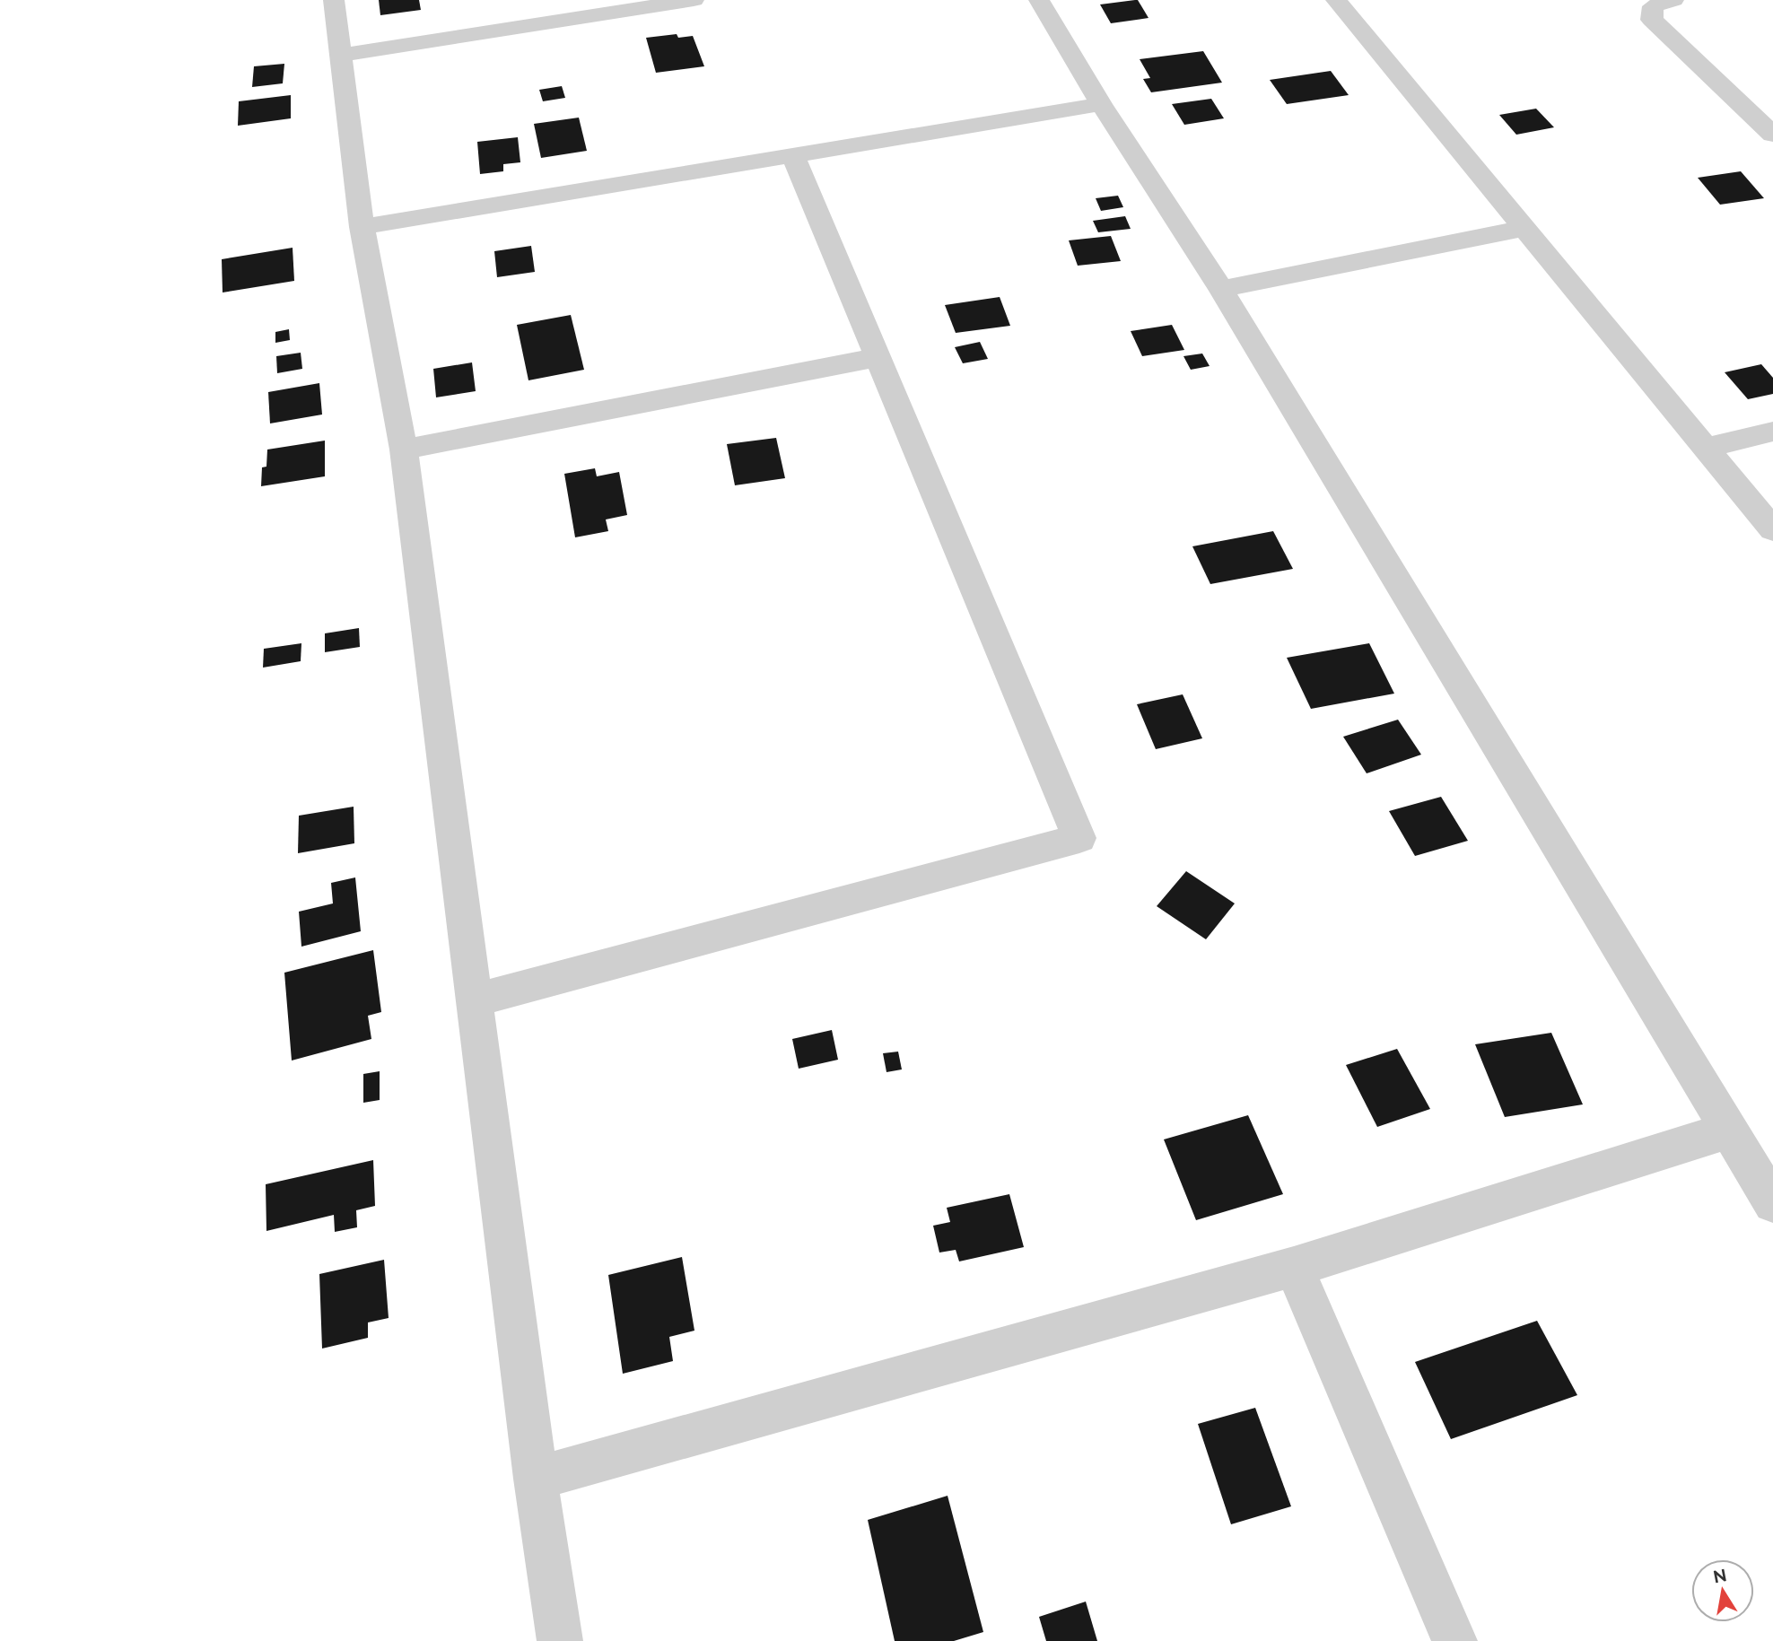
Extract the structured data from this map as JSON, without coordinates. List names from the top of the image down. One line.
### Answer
{"north":"top"}
